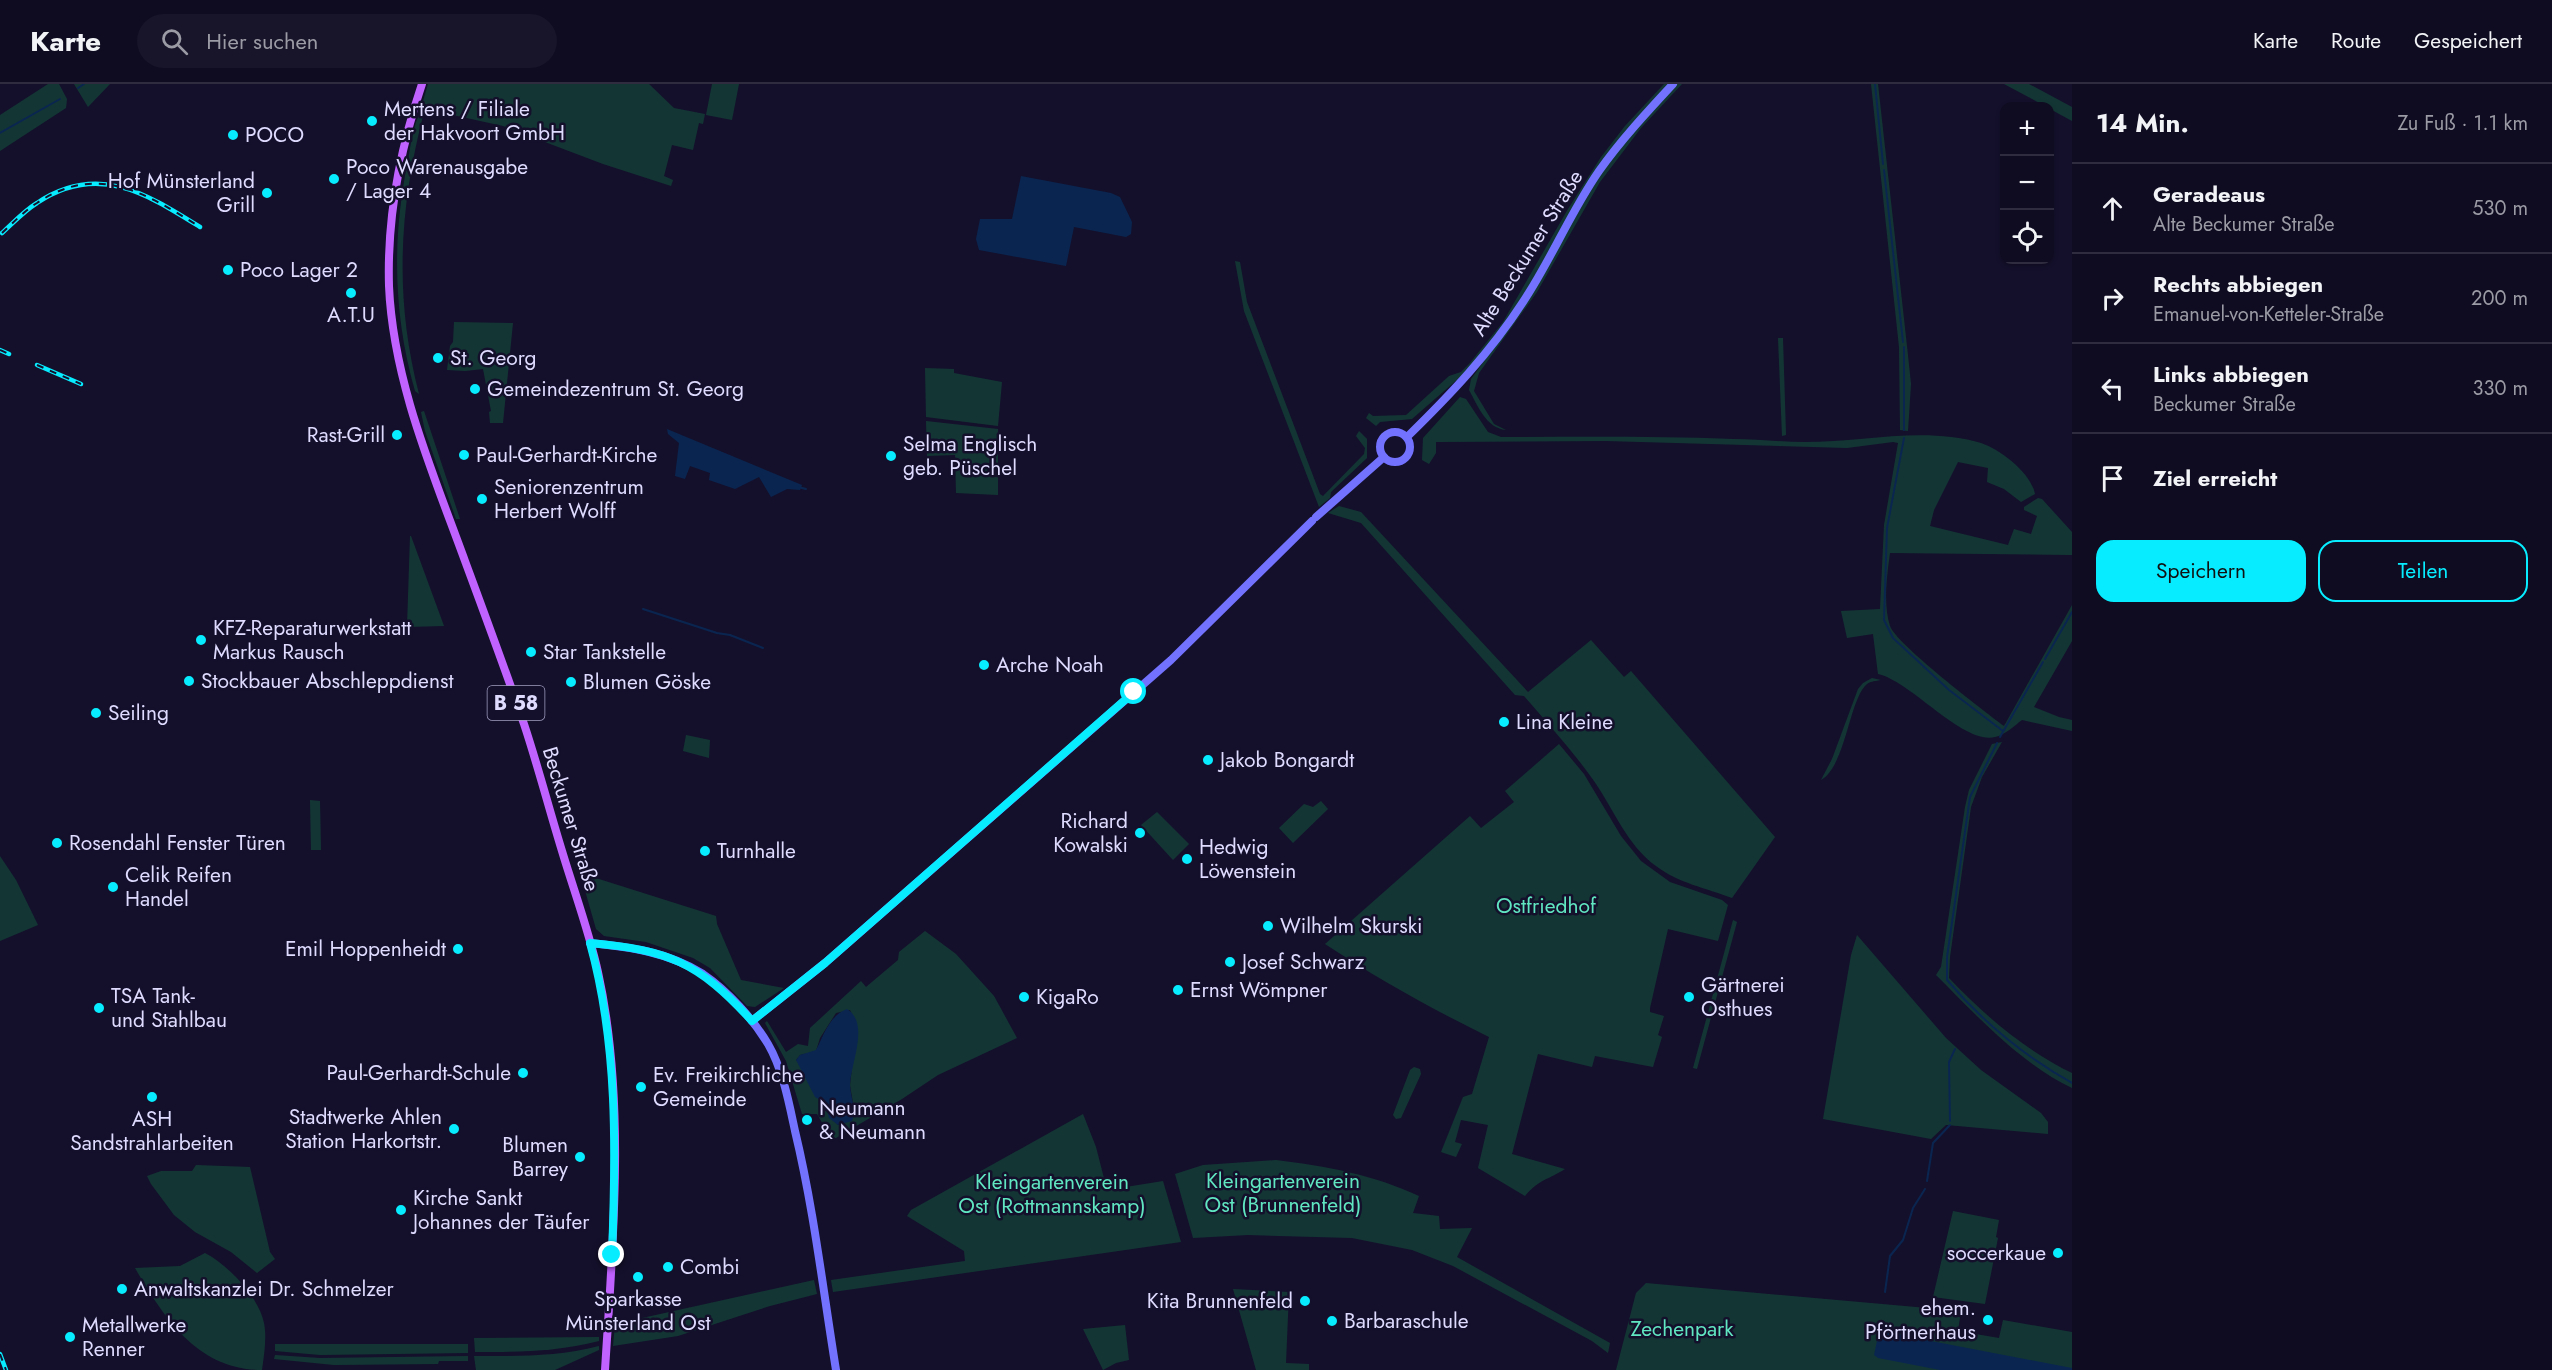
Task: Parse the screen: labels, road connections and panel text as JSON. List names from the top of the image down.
{
  "streets": {
    "main road": ["B 58", "Beckumer Straße"],
    "street": ["Alte Beckumer Straße"]
  },
  "parks": [
    "Ostfriedhof",
    "Kleingartenverein Ost (Brunnenfeld)",
    "Kleingartenverein Ost (Rottmannskamp)",
    "Zechenpark"
  ],
  "places": [
    "Mertens / Filiale der Hakvoort GmbH",
    "POCO",
    "Poco Warenausgabe / Lager 4",
    "Hof Münsterland Grill",
    "Poco Lager 2",
    "A.T.U",
    "St. Georg",
    "Gemeindezentrum St. Georg",
    "Rast-Grill",
    "Paul-Gerhardt-Kirche",
    "Selma Englisch geb. Püschel",
    "Seniorenzentrum Herbert Wolff",
    "KFZ-Reparaturwerkstatt Markus Rausch",
    "Star Tankstelle",
    "Arche Noah",
    "Stockbauer Abschleppdienst",
    "Blumen Göske",
    "Seiling",
    "Lina Kleine",
    "Jakob Bongardt",
    "Richard Kowalski",
    "Rosendahl Fenster Türen",
    "Turnhalle",
    "Hedwig Löwenstein",
    "Celik Reifen Handel",
    "Wilhelm Skurski",
    "Emil Hoppenheidt",
    "Josef Schwarz",
    "Ernst Wömpner",
    "KigaRo",
    "Gärtnerei Osthues",
    "TSA Tank- und Stahlbau",
    "Paul-Gerhardt-Schule",
    "Ev. Freikirchliche Gemeinde",
    "ASH Sandstrahlarbeiten",
    "Neumann & Neumann",
    "Stadtwerke Ahlen Station Harkortstr.",
    "Blumen Barrey",
    "Kirche Sankt Johannes der Täufer",
    "soccerkaue",
    "Combi",
    "Sparkasse Münsterland Ost",
    "Anwaltskanzlei Dr. Schmelzer",
    "Kita Brunnenfeld",
    "ehem. Pförtnerhaus",
    "Barbaraschule",
    "Metallwerke Renner"
  ],
  "page": {
    "header": "Karte",
    "search": "Hier suchen",
    "nav": ["Karte", "Route", "Gespeichert"],
    "heading": ["14 Min.", "Zu Fuß · 1.1 km"],
    "map_buttons": ["+", "−"],
    "list": [
      ["Geradeaus", "Alte Beckumer Straße", "530 m"],
      ["Rechts abbiegen", "Emanuel-von-Ketteler-Straße", "200 m"],
      ["Links abbiegen", "Beckumer Straße", "330 m"],
      "Ziel erreicht"
    ],
    "buttons": ["Speichern", "Teilen"]
  }
}
